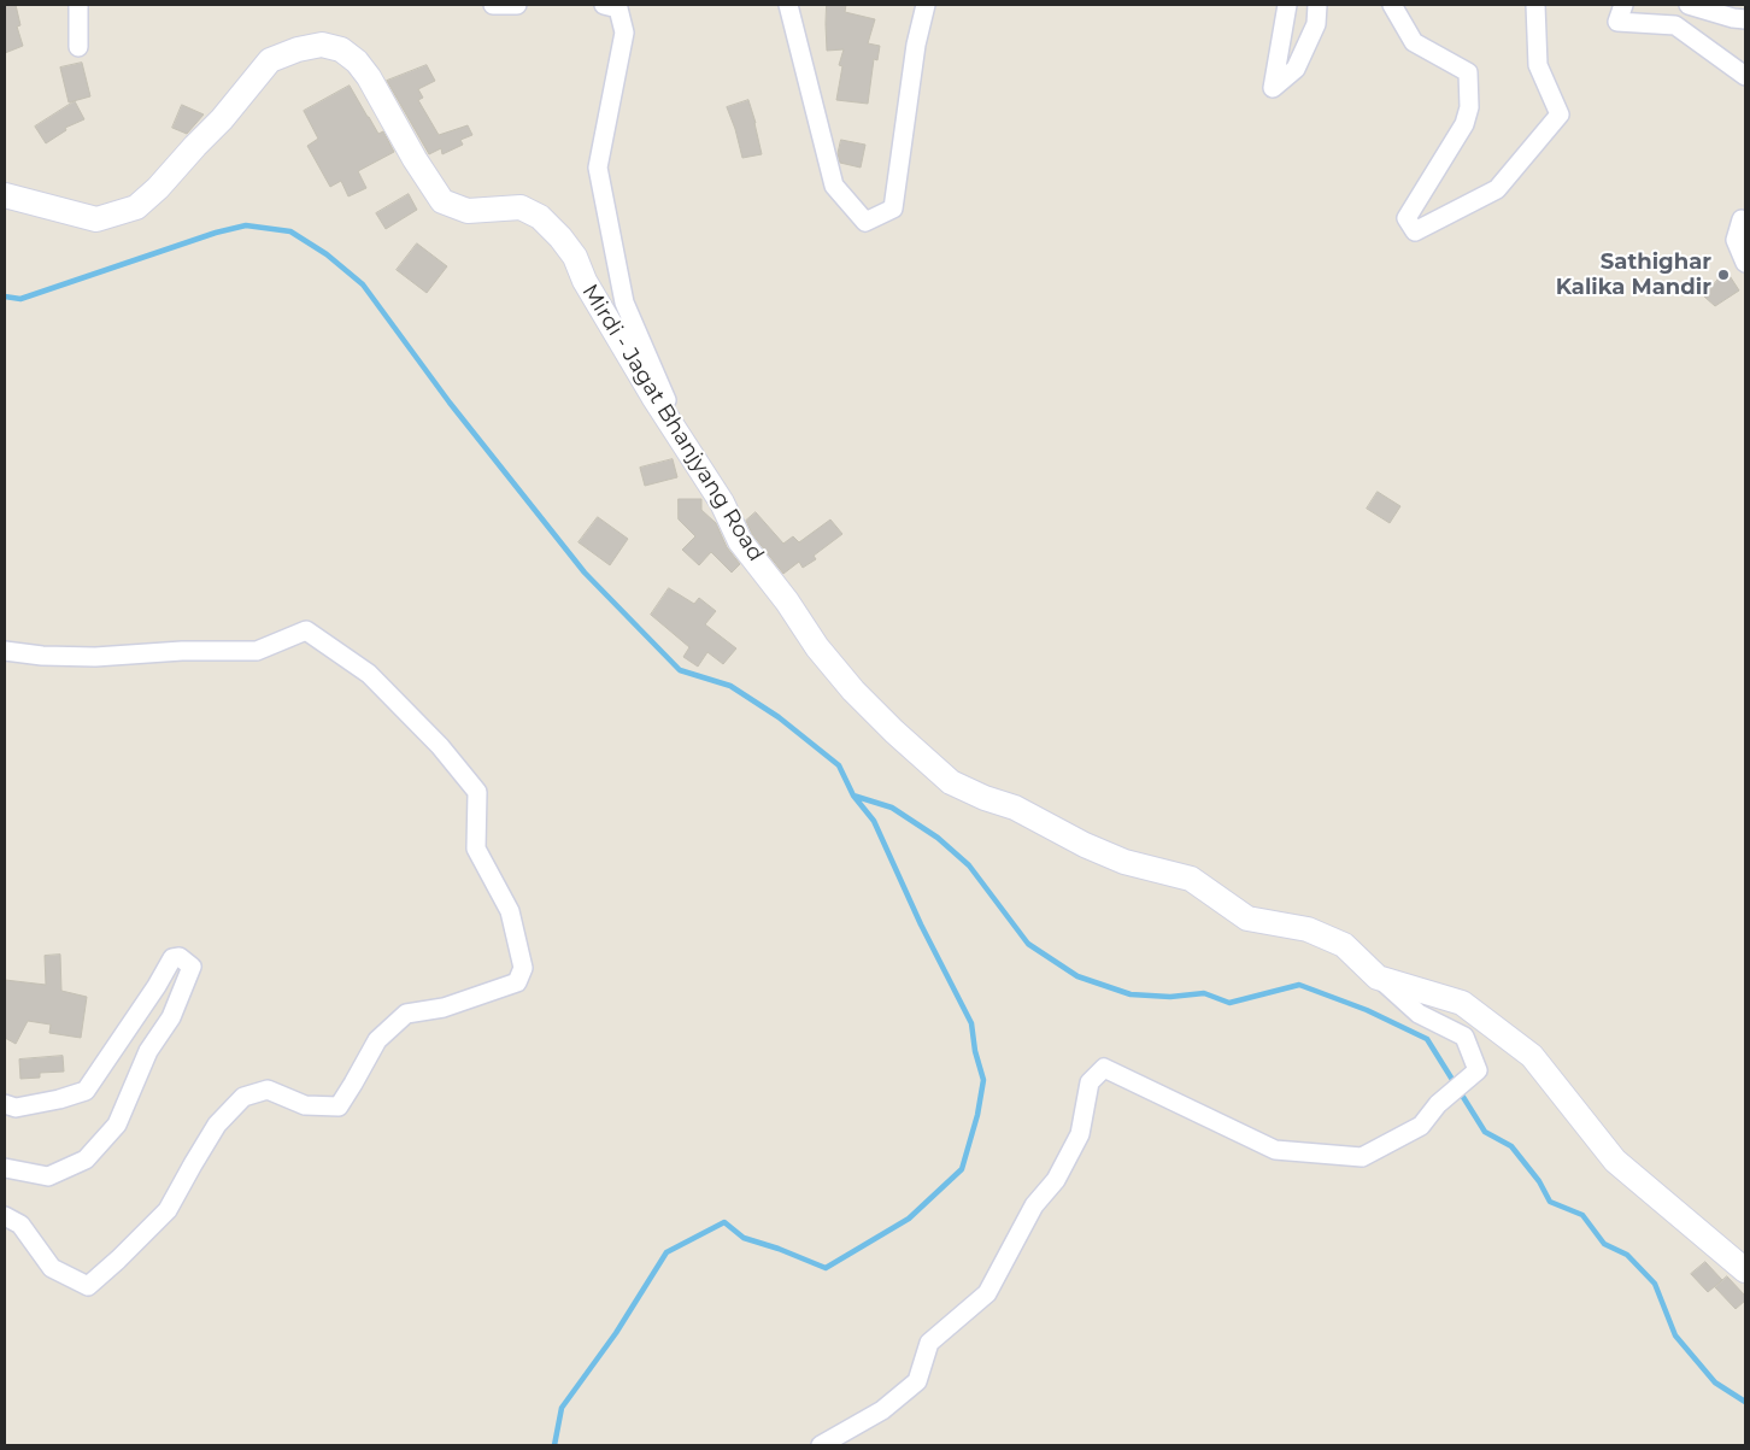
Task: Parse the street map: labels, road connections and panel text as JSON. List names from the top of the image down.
{
  "streets": {
    "street": ["Mirdi - Jagat Bhanjyang Road"]
  },
  "places": ["Sathighar Kalika Mandir"]
}
